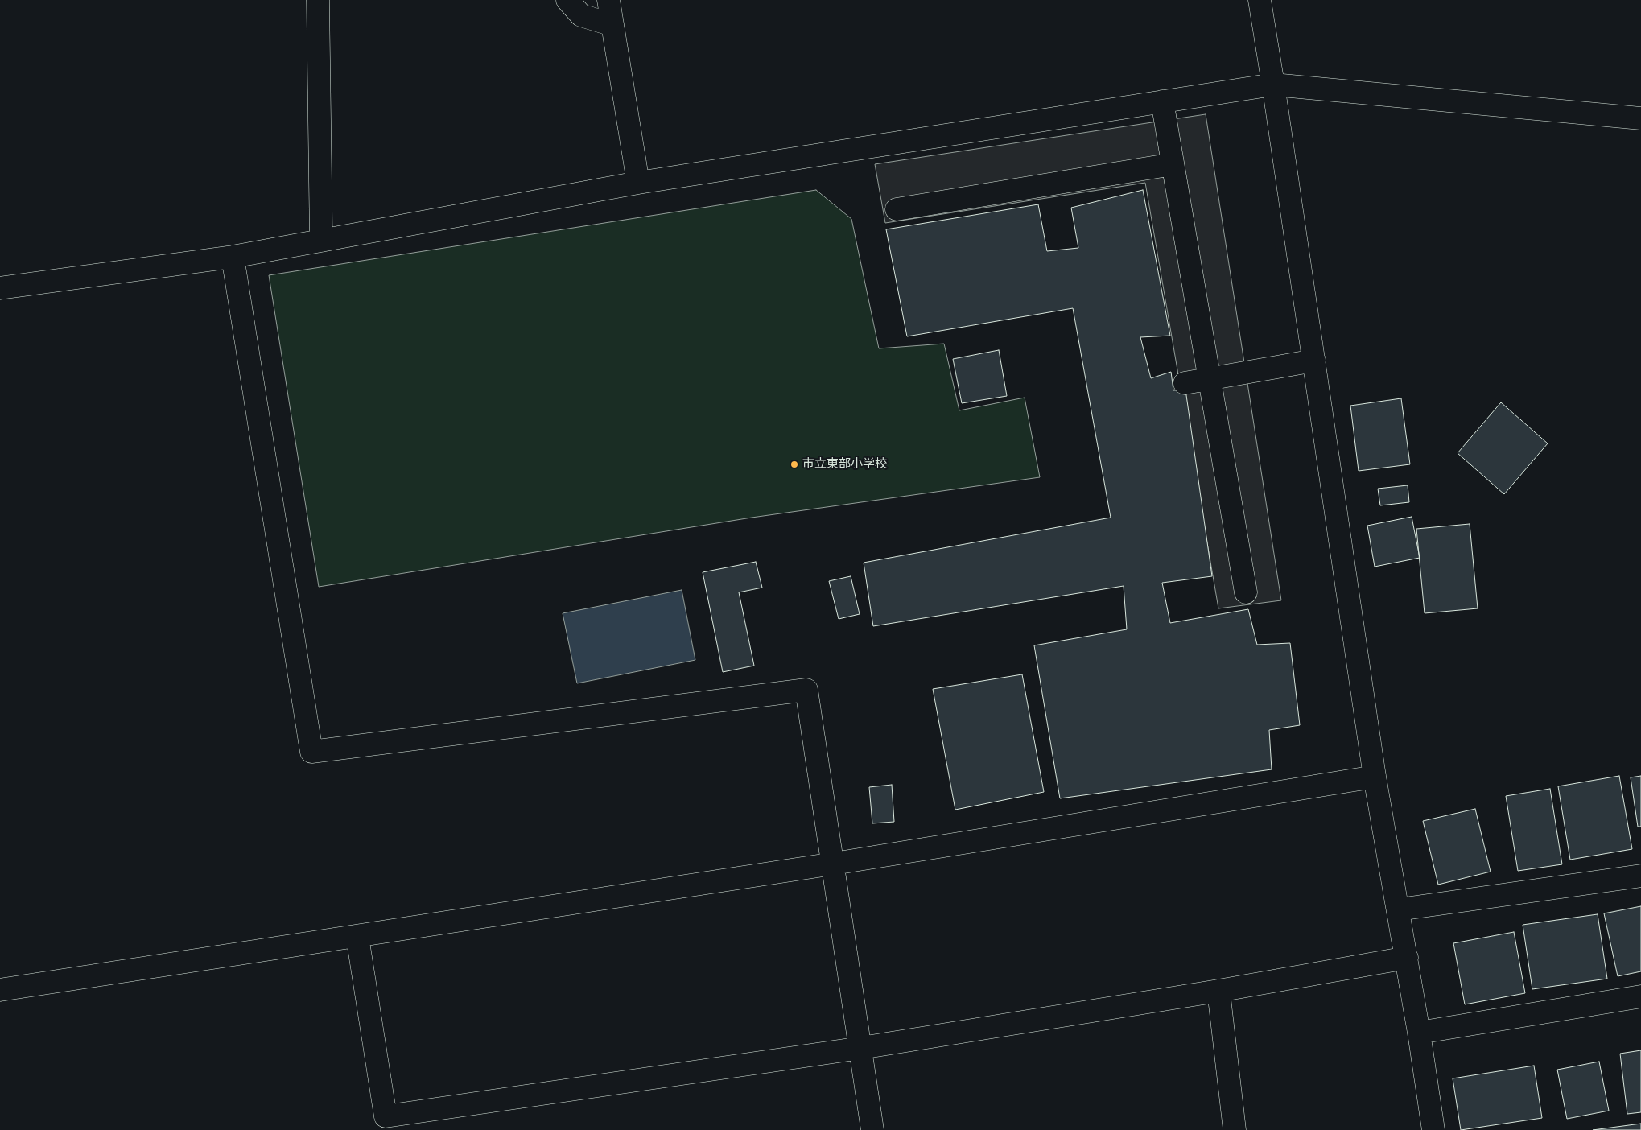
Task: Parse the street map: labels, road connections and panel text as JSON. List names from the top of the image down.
{
  "places": ["市立東部小学校"]
}
